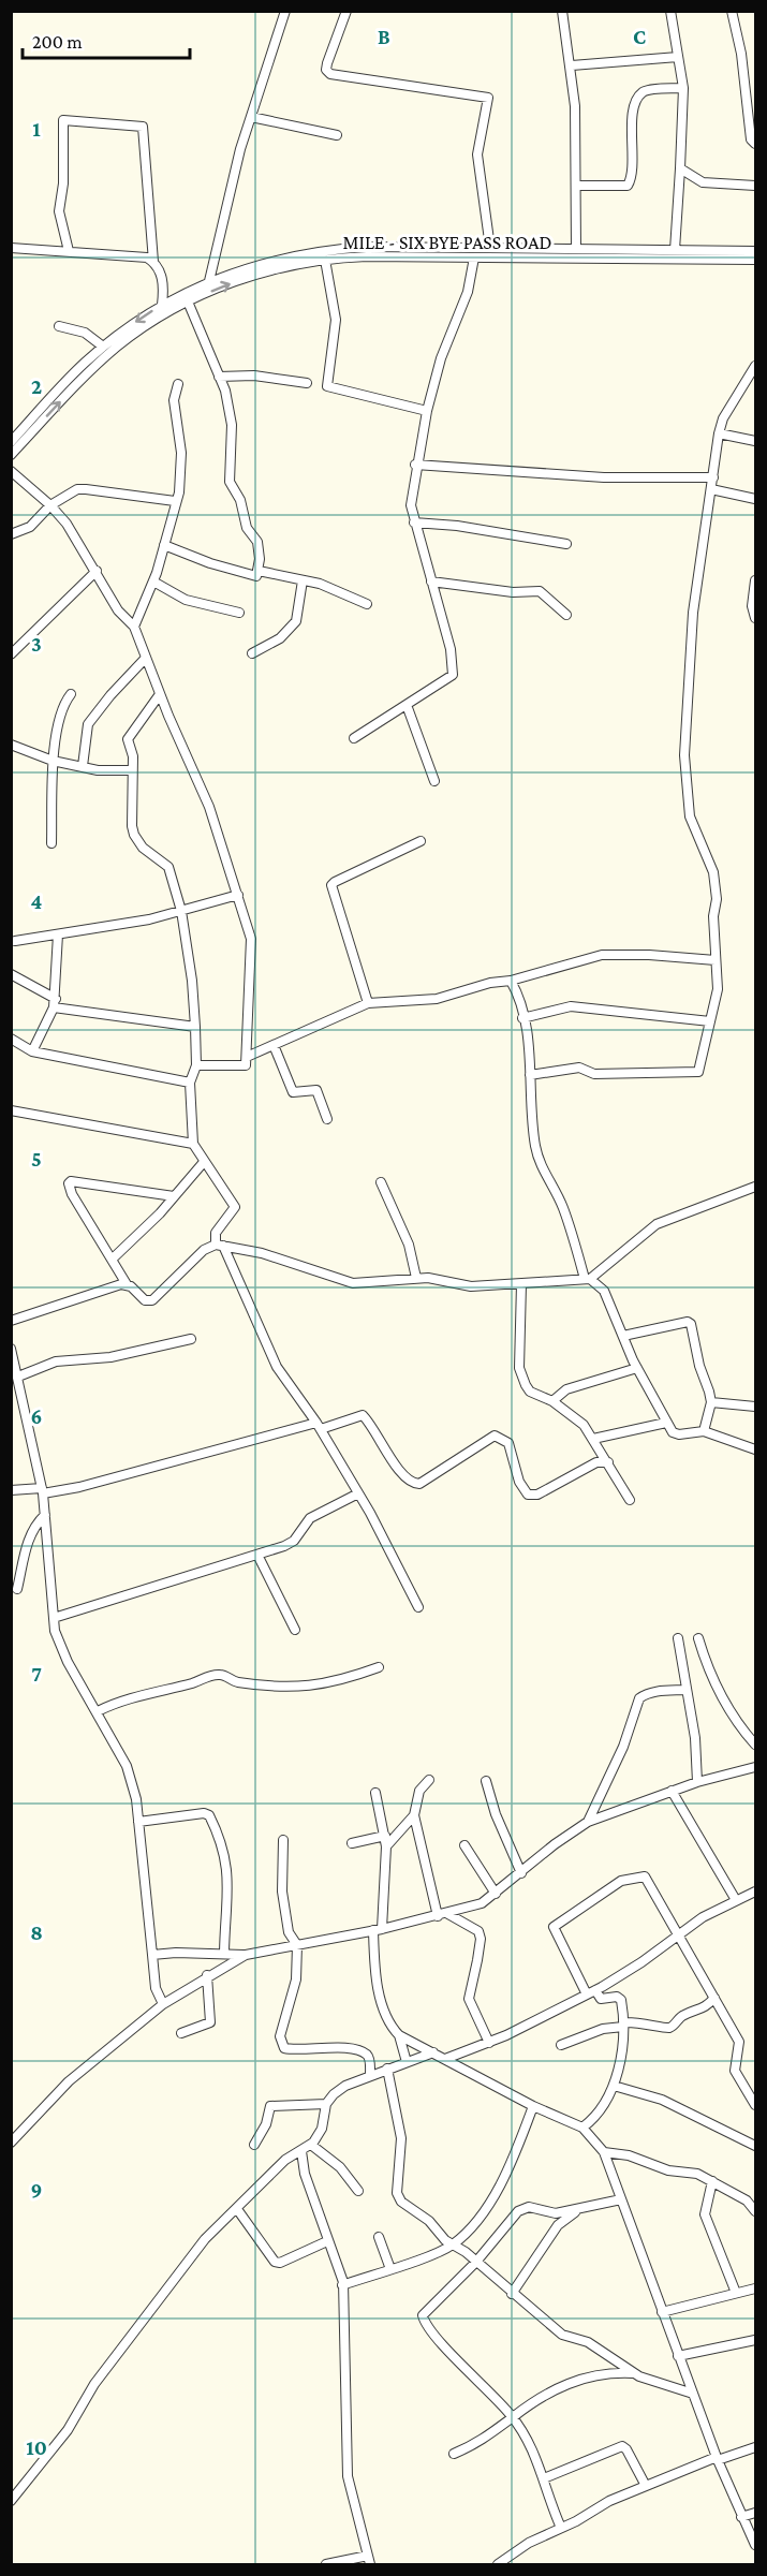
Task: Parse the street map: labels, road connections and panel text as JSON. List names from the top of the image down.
{
  "streets": {
    "street": ["MILE - SIX BYE PASS ROAD"]
  },
  "scale_bar": "200 m",
  "grid": {
    "columns": ["B", "C"],
    "rows": [
      "1",
      "2",
      "3",
      "4",
      "5",
      "6",
      "7",
      "8",
      "9",
      "10"
    ]
  }
}
